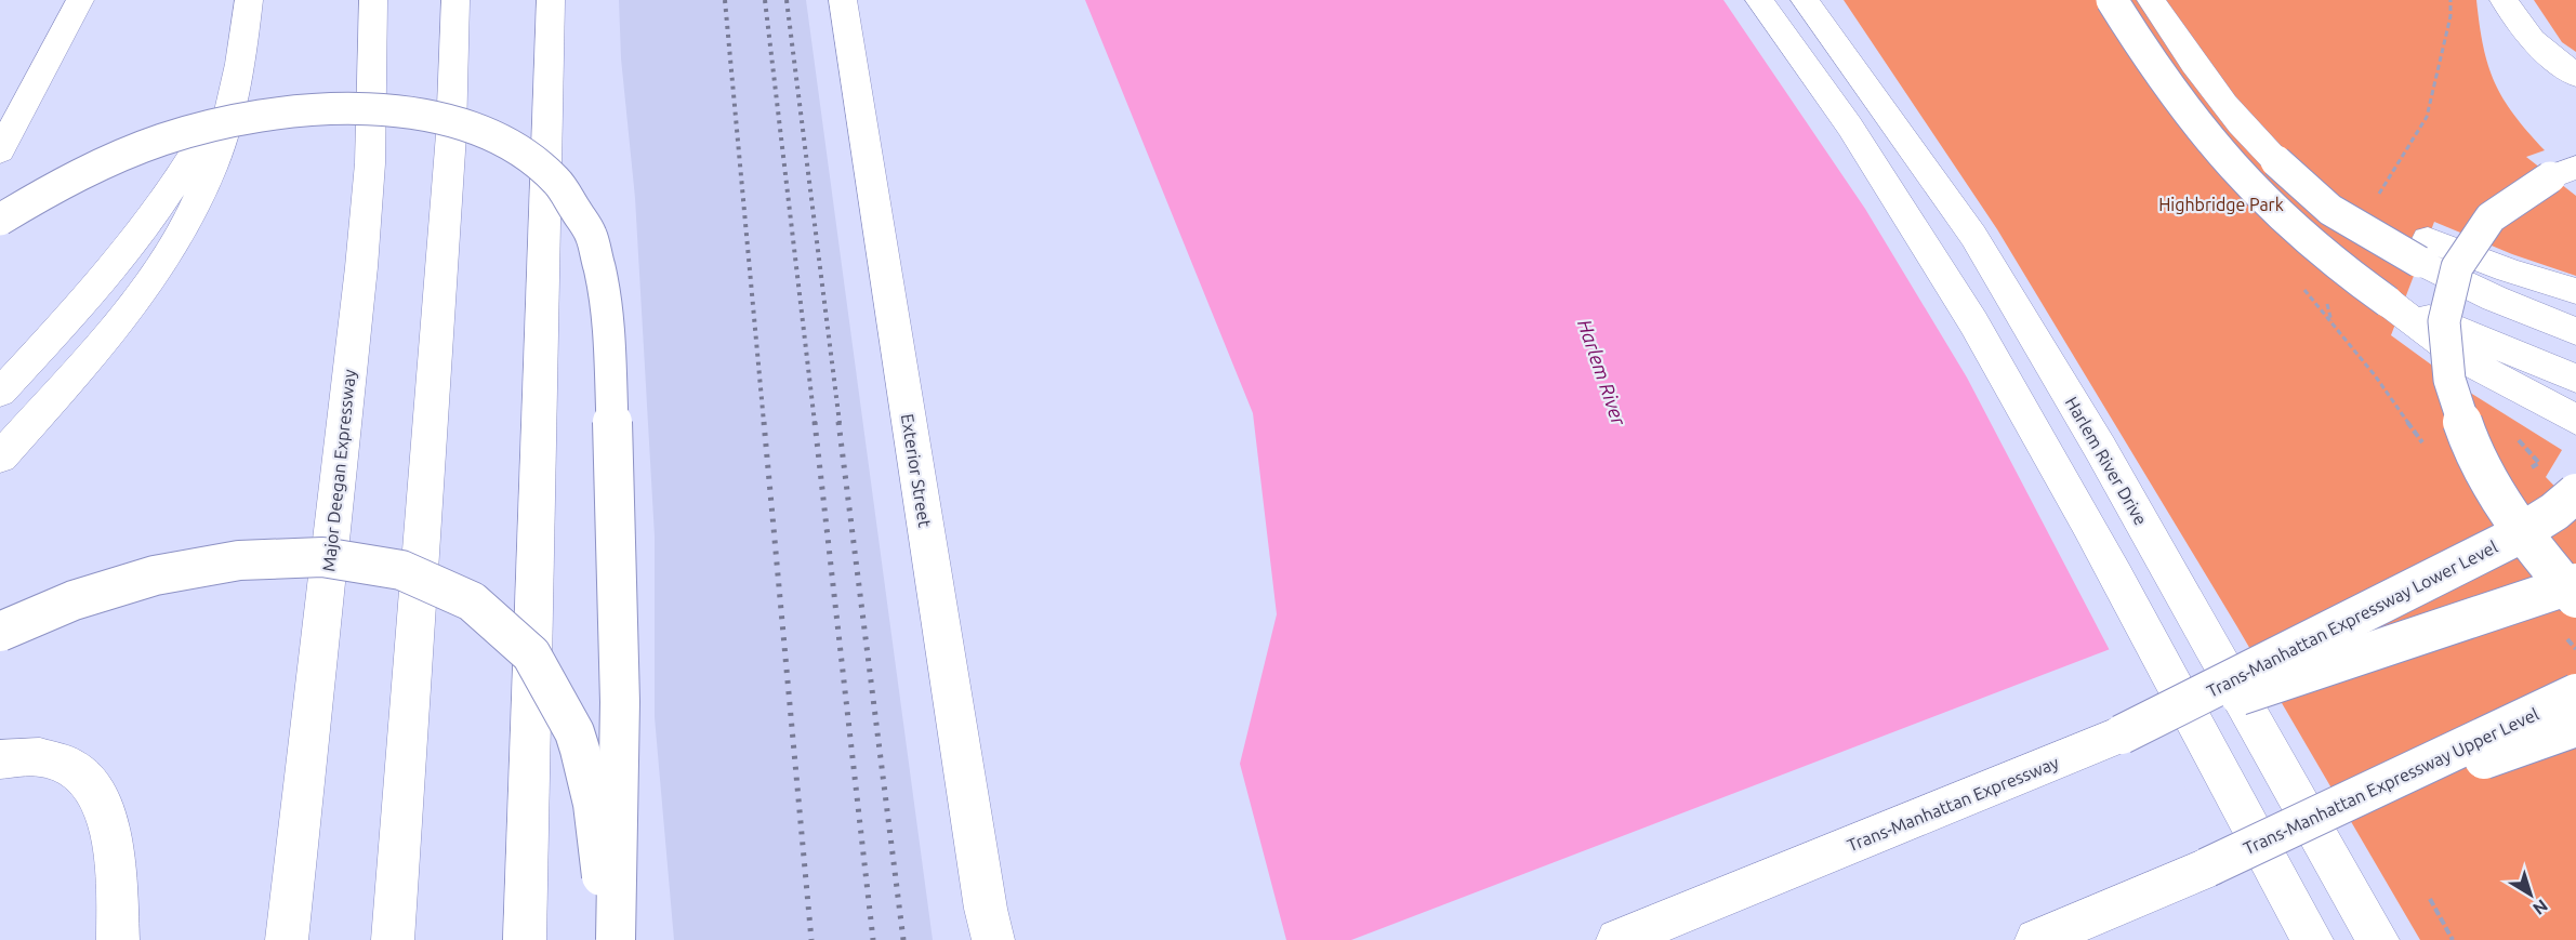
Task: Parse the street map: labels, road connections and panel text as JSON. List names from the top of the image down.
{
  "streets": {
    "main road": [
      "Harlem River Drive",
      "Major Deegan Expressway",
      "Exterior Street",
      "Trans-Manhattan Expressway Lower Level",
      "Trans-Manhattan Expressway Upper Level",
      "Trans-Manhattan Expressway"
    ]
  },
  "crossings": [
    ["Trans-Manhattan Expressway Lower Level", "Trans-Manhattan Expressway"]
  ],
  "water": ["Harlem River"],
  "parks": ["Highbridge Park"],
  "north": "bottom right"
}
